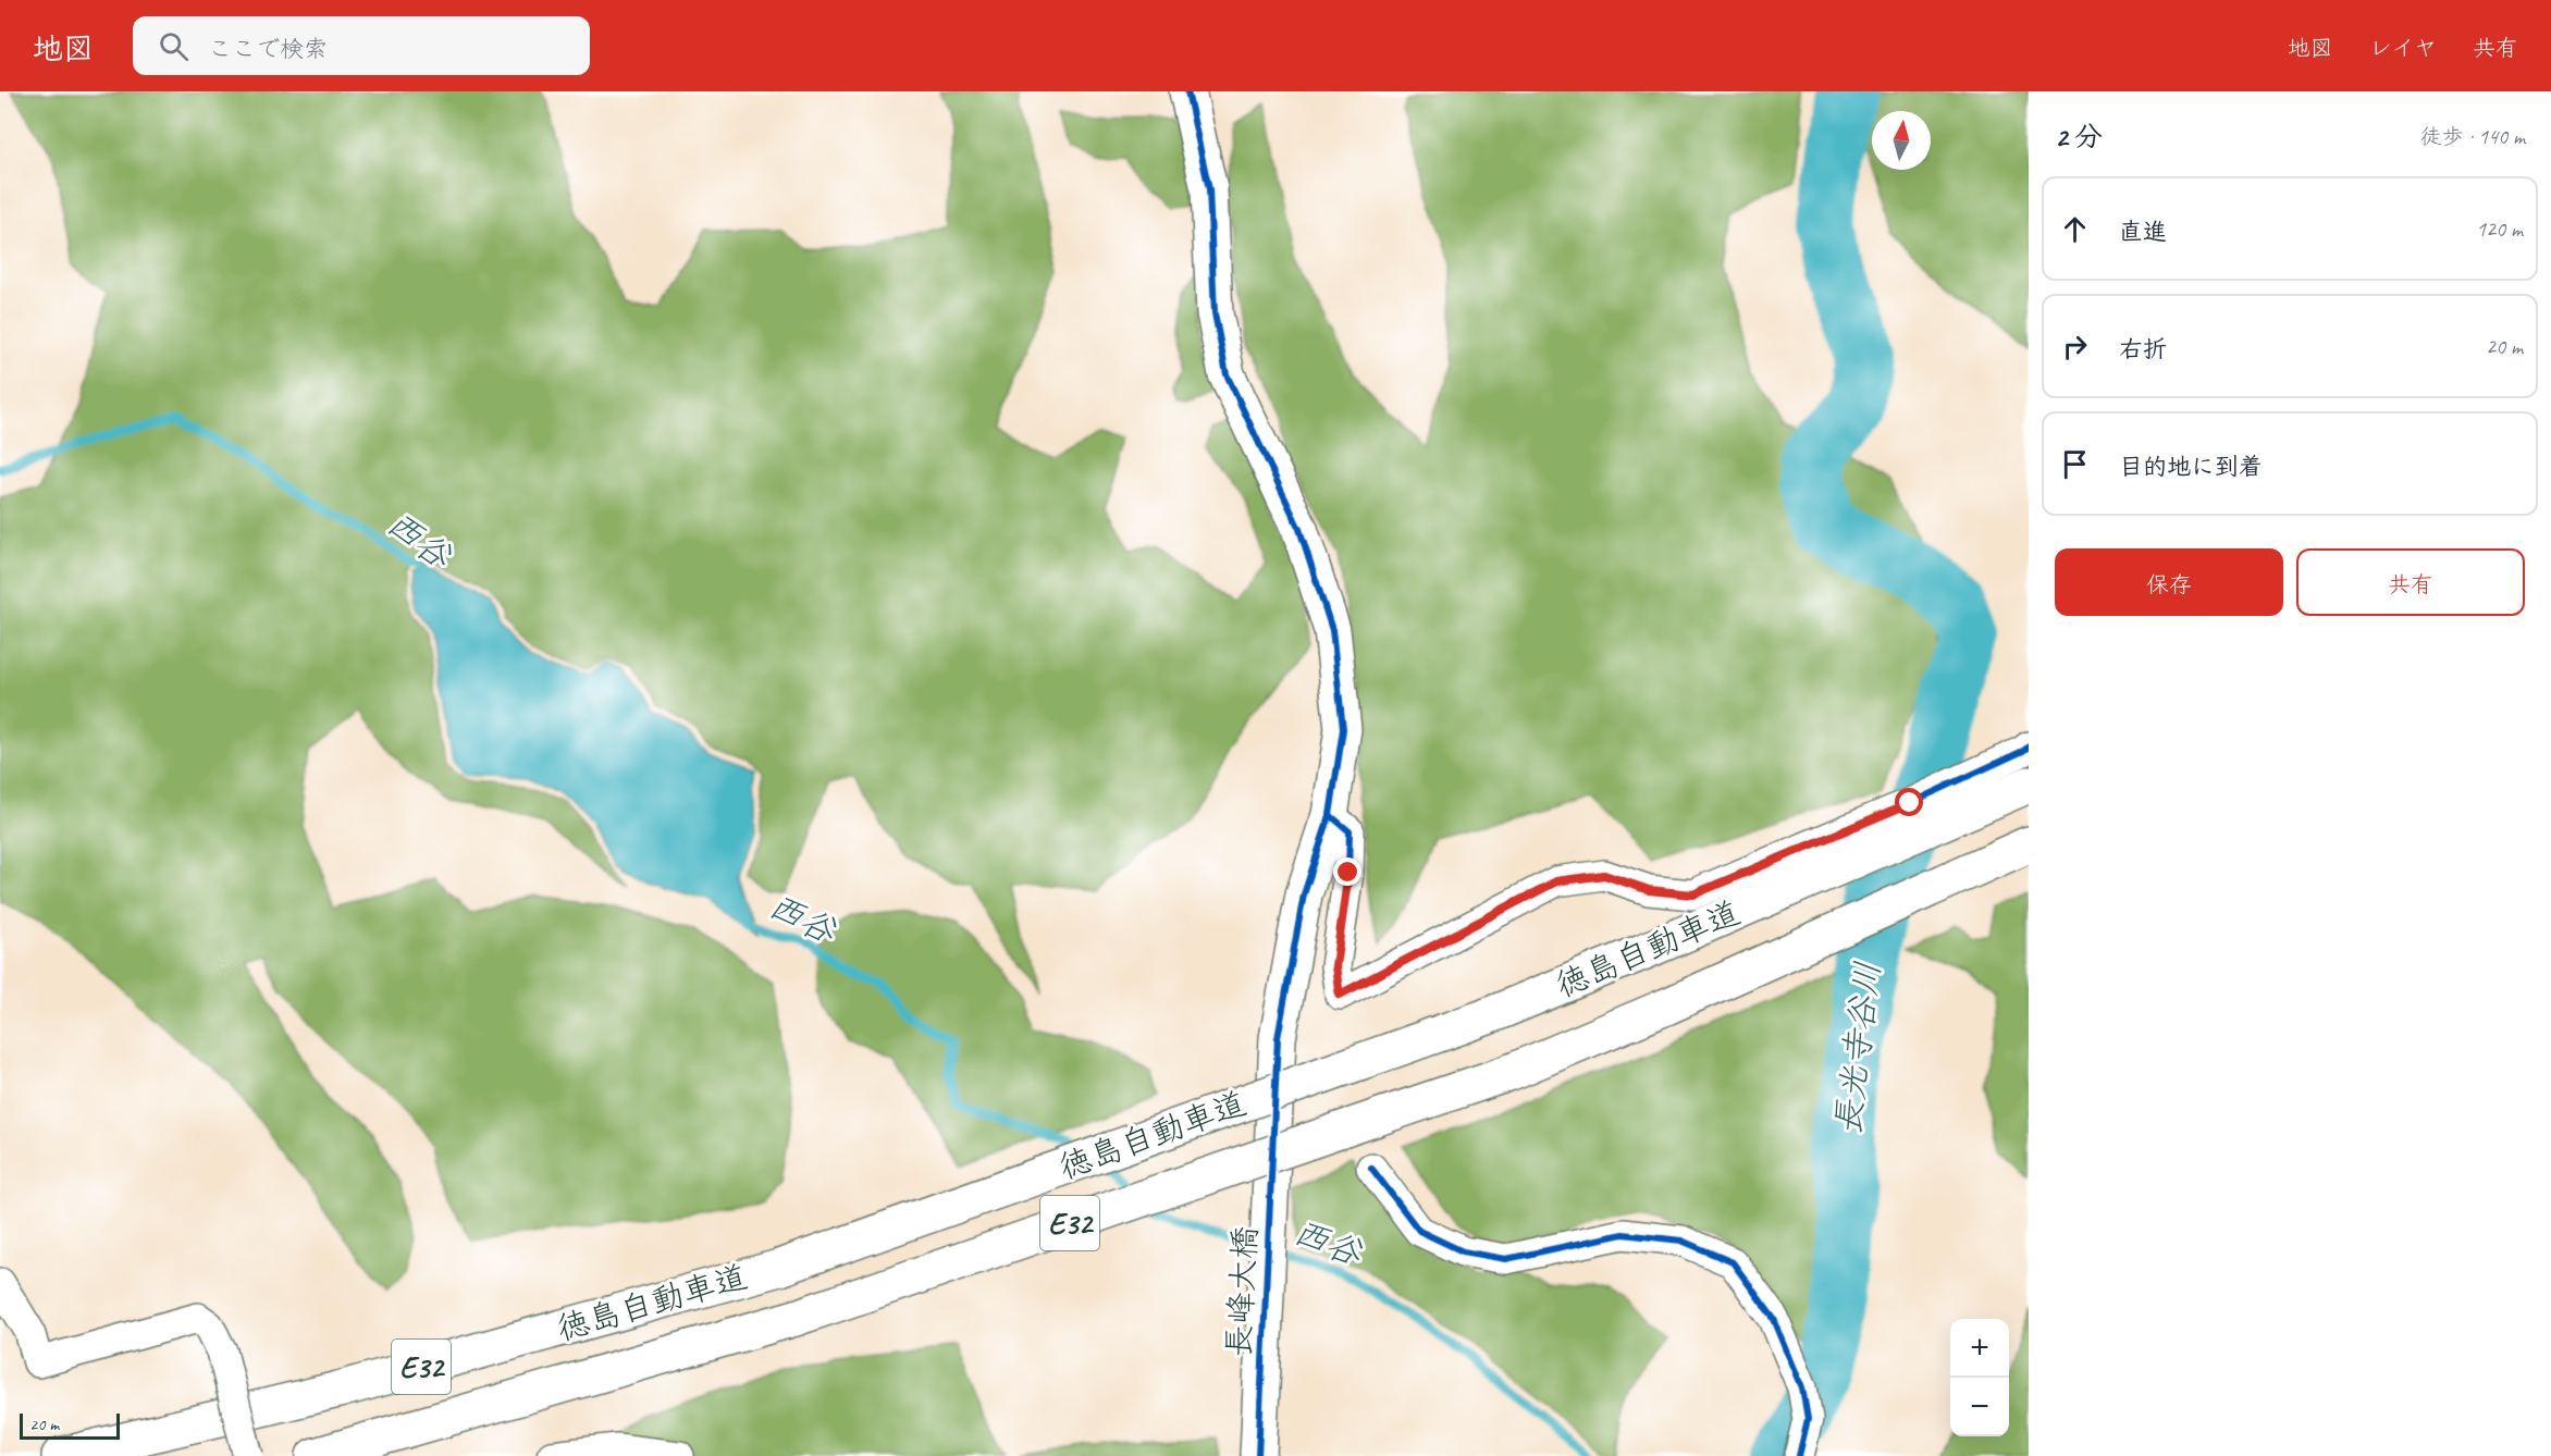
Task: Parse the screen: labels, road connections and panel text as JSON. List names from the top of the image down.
{
  "streets": {
    "main road": ["徳島自動車道", "E32", "長峰大橋"]
  },
  "water": ["西谷", "長光寺谷川"],
  "scale_bar": "20 m",
  "north": "top",
  "page": {
    "header": "地図",
    "search": "ここで検索",
    "nav": ["地図", "レイヤ", "共有"],
    "heading": ["2 分", "徒歩 · 140 m"],
    "list": [
      ["直進", "120 m"],
      ["右折", "20 m"],
      "目的地に到着"
    ],
    "buttons": ["保存", "共有"],
    "map_buttons": ["+", "−"],
    "scale": "20 m"
  }
}
